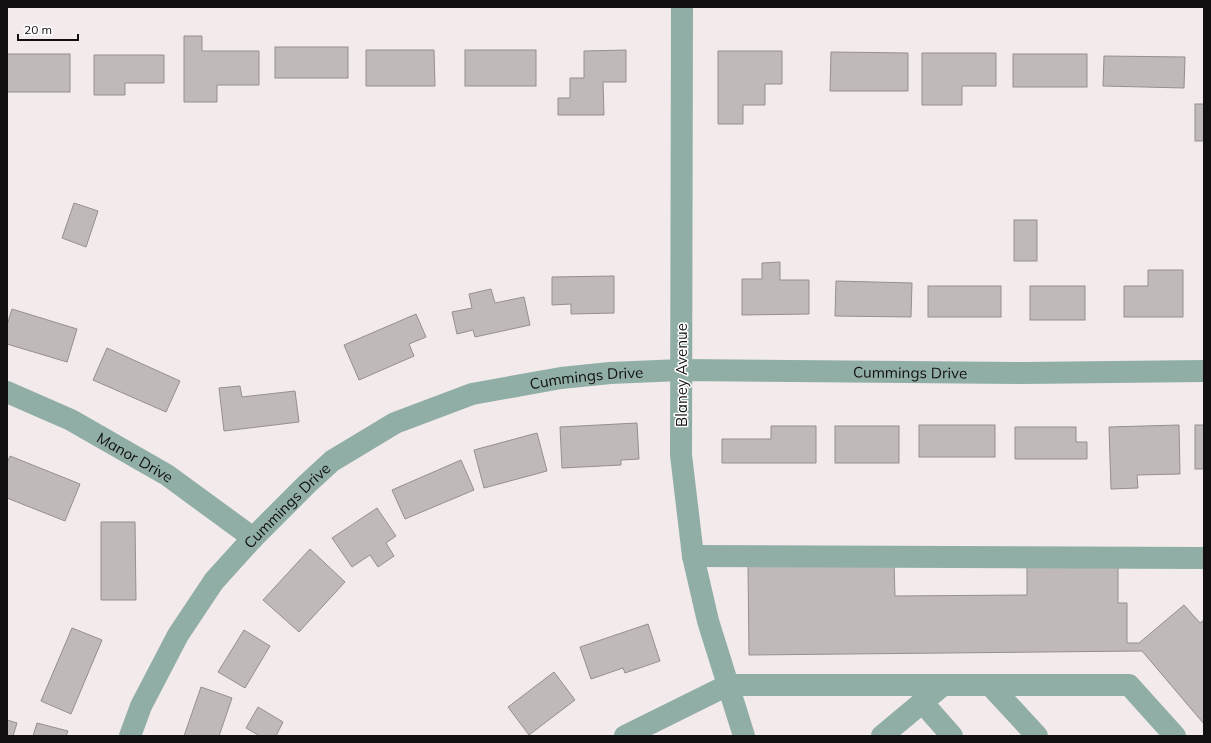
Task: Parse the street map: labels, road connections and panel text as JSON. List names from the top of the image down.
{
  "streets": {
    "street": ["Cummings Drive", "Blaney Avenue", "Manor Drive"]
  },
  "crossings": [
    ["Cummings Drive", "Blaney Avenue"],
    ["Cummings Drive", "Manor Drive"]
  ],
  "scale_bar": "20 m"
}
